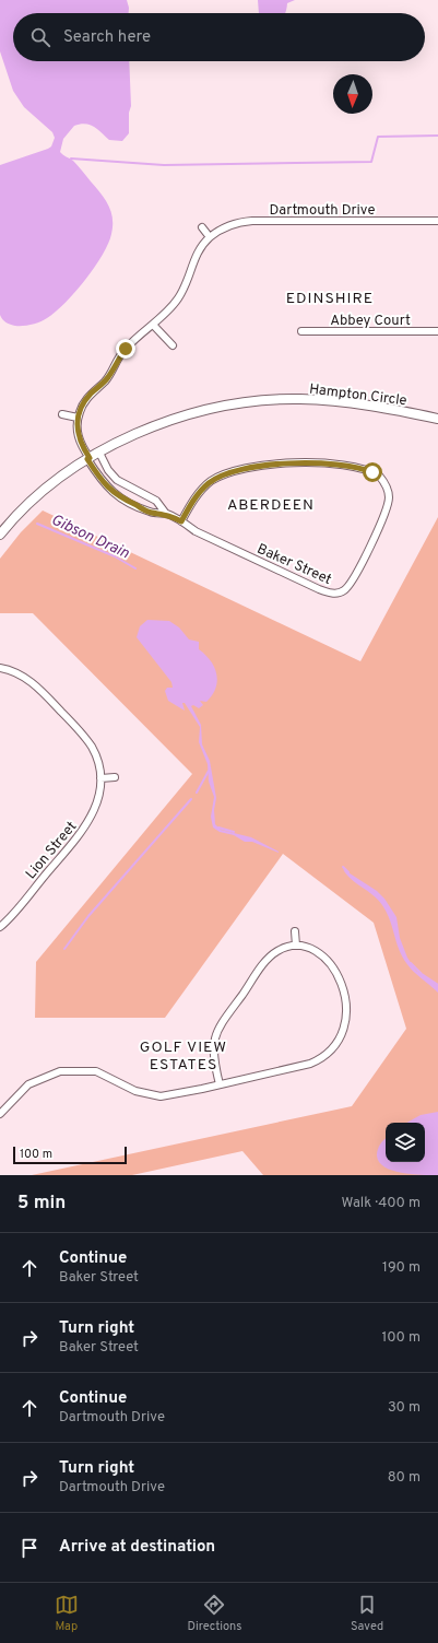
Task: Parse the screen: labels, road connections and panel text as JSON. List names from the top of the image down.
{
  "streets": {
    "street": [
      "Dartmouth Drive",
      "Abbey Court",
      "Hampton Circle",
      "Baker Street",
      "Lion Street"
    ]
  },
  "crossings": [
    ["Hampton Circle", "Baker Street"]
  ],
  "districts": ["EDINSHIRE", "ABERDEEN", "GOLF VIEW ESTATES"],
  "water": ["Gibson Drain"],
  "scale_bar": "100 m",
  "north": "bottom",
  "page": {
    "search": "Search here",
    "scale": "100 m",
    "heading": ["5 min", "Walk · 400 m"],
    "list": [
      ["Continue", "Baker Street", "190 m"],
      ["Turn right", "Baker Street", "100 m"],
      ["Continue", "Dartmouth Drive", "30 m"],
      ["Turn right", "Dartmouth Drive", "80 m"],
      "Arrive at destination"
    ],
    "nav": ["Map", "Directions", "Saved"]
  }
}
